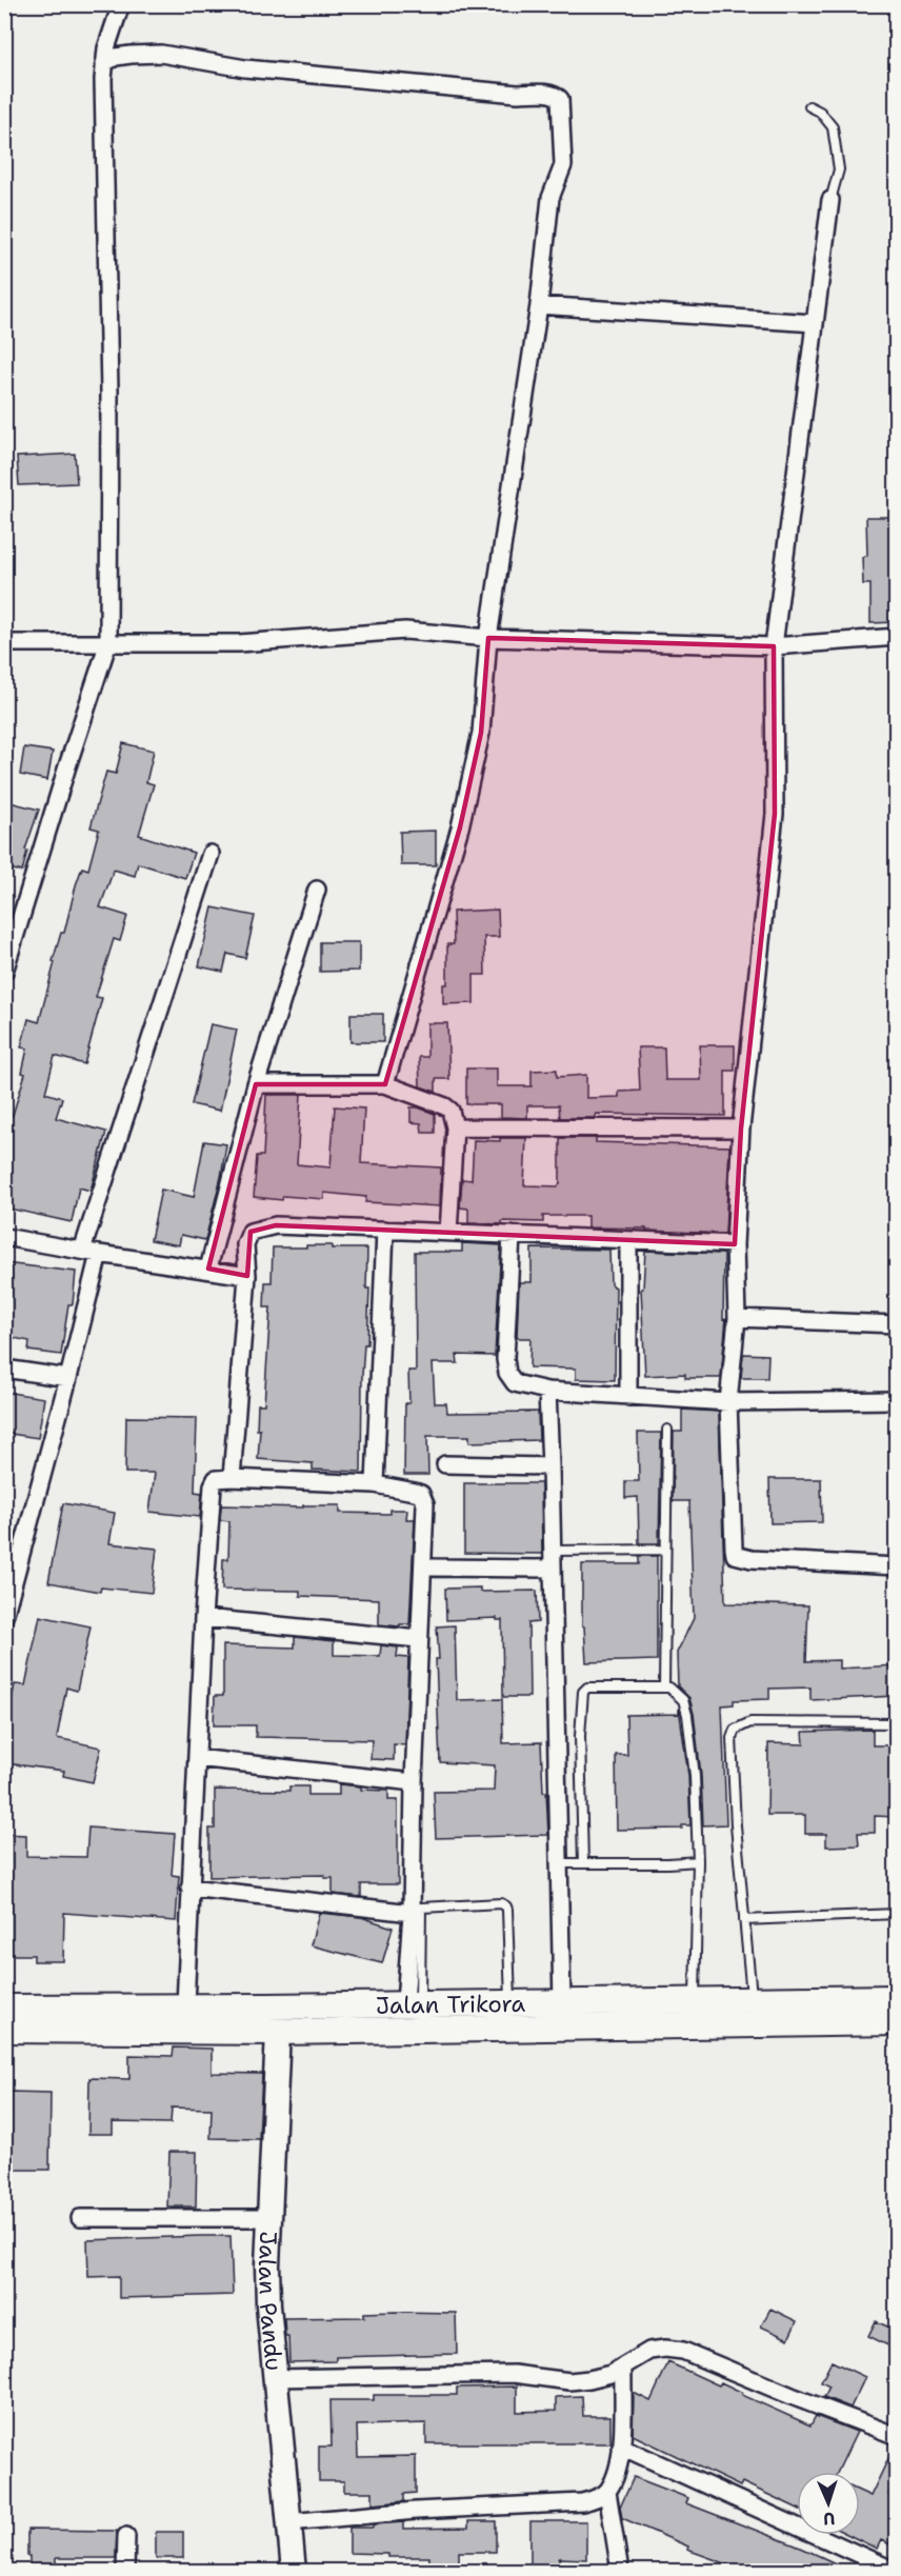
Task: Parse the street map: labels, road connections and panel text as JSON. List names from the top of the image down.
{
  "streets": {
    "main road": ["Jalan Trikora"],
    "street": ["Jalan Pandu"]
  },
  "crossings": [
    ["Jalan Trikora", "Jalan Pandu"]
  ],
  "north": "bottom"
}
